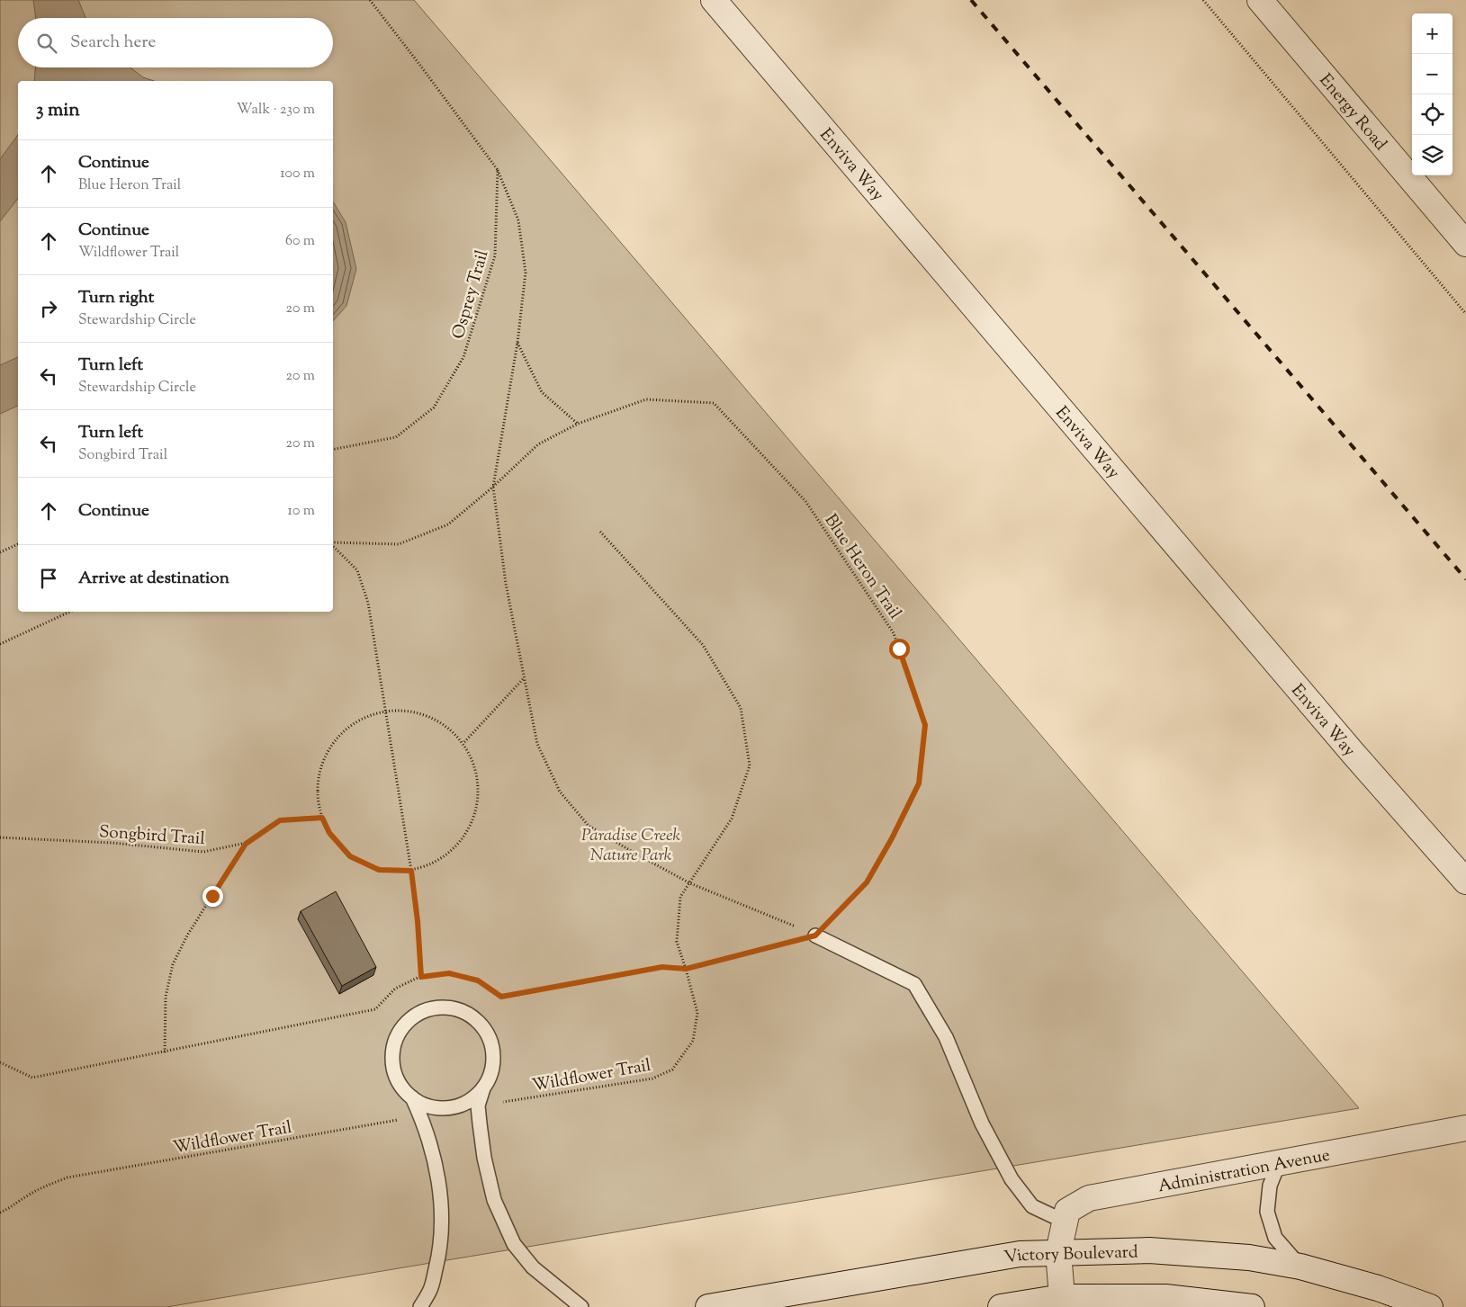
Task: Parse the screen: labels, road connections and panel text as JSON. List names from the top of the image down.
{
  "streets": {
    "street": [
      "Energy Road",
      "Enviva Way",
      "Administration Avenue",
      "Victory Boulevard"
    ],
    "path": [
      "Osprey Trail",
      "Blue Heron Trail",
      "Songbird Trail",
      "Wildflower Trail"
    ]
  },
  "crossings": [
    ["Administration Avenue", "Victory Boulevard"]
  ],
  "parks": ["Paradise Creek Nature Park"],
  "page": {
    "map_buttons": ["+", "−"],
    "search": "Search here",
    "heading": ["3 min", "Walk · 230 m"],
    "list": [
      ["Continue", "Blue Heron Trail", "100 m"],
      ["Continue", "Wildflower Trail", "60 m"],
      ["Turn right", "Stewardship Circle", "20 m"],
      ["Turn left", "Stewardship Circle", "20 m"],
      ["Turn left", "Songbird Trail", "20 m"],
      ["Continue", "10 m"],
      "Arrive at destination"
    ]
  }
}
